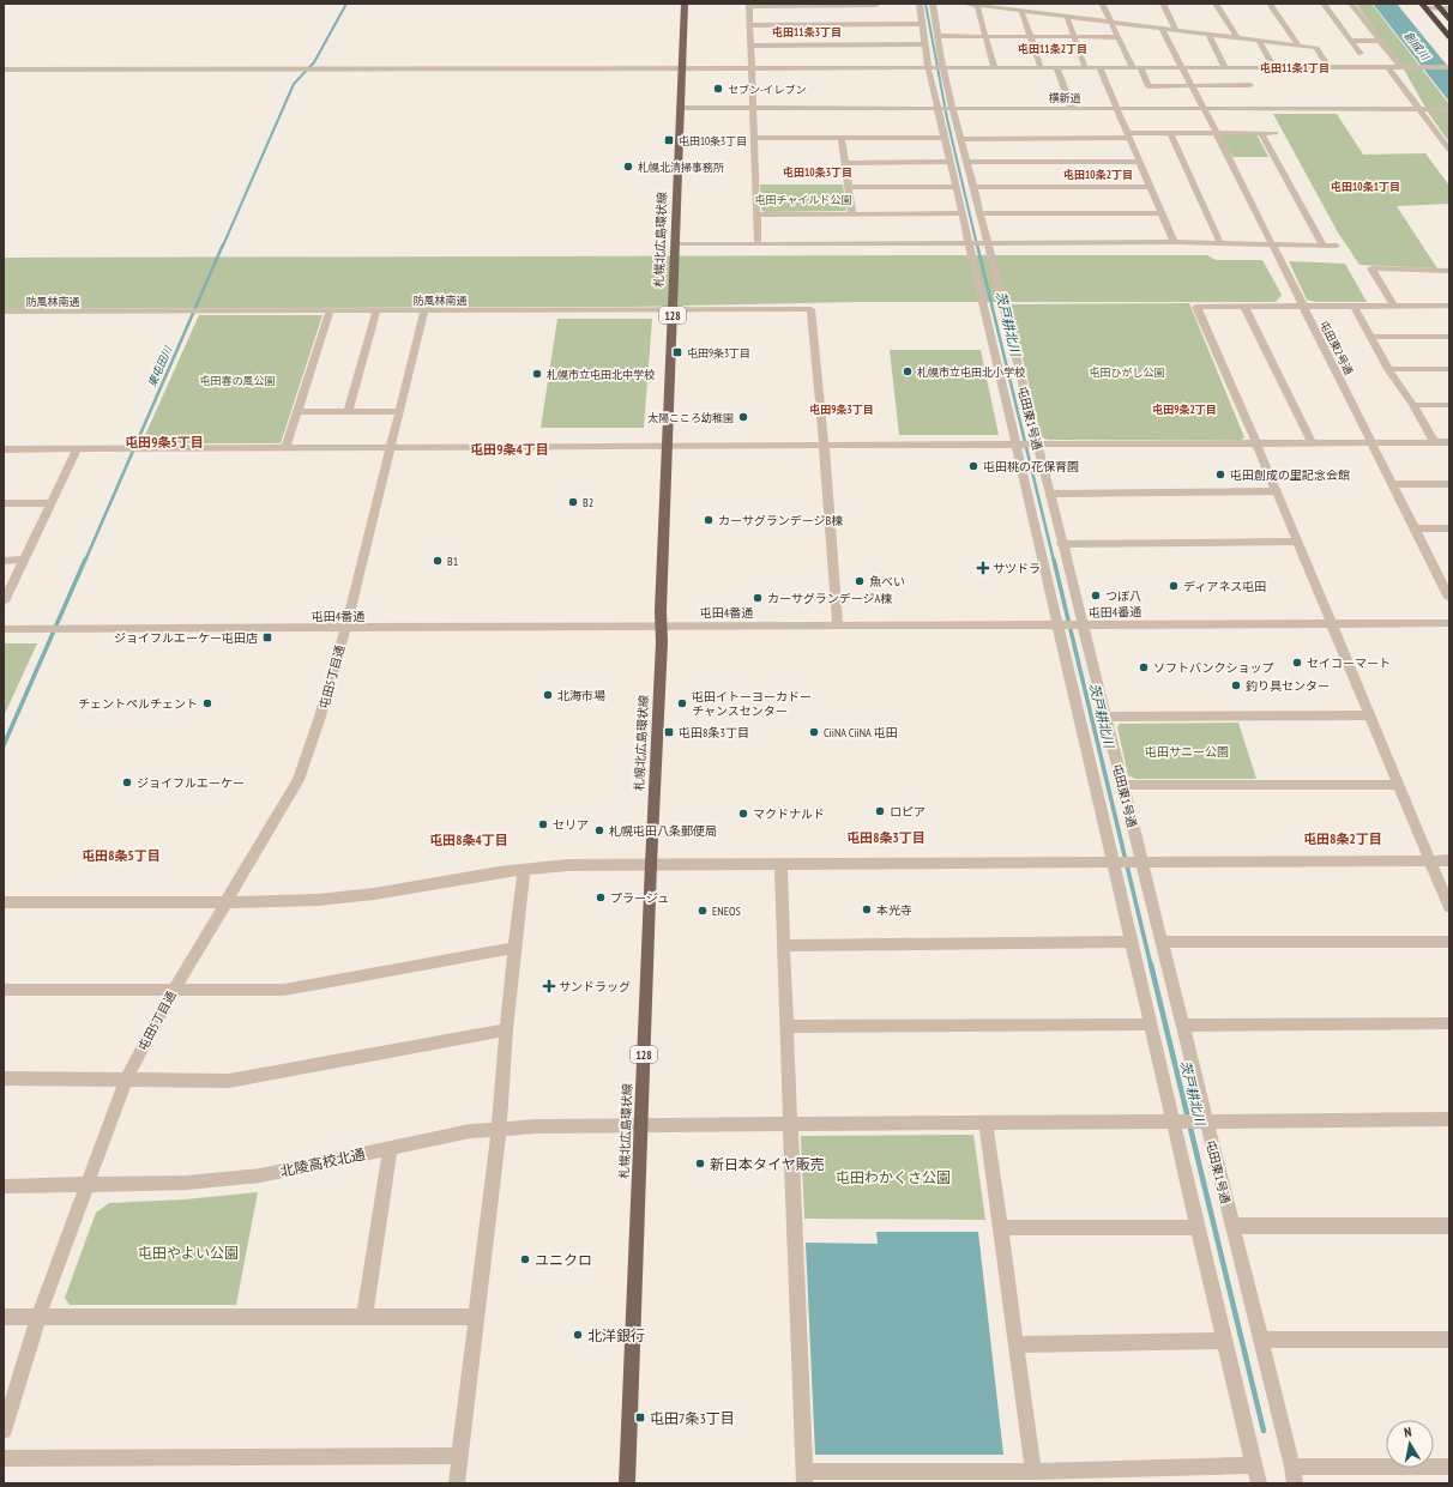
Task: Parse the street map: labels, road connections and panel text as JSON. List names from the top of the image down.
{
  "streets": {
    "main road": ["札幌北広島環状線", "128"],
    "street": [
      "横新道",
      "防風林南通",
      "屯田東2号通",
      "屯田東1号通",
      "屯田4番通",
      "屯田5丁目通",
      "北陵高校北通"
    ]
  },
  "crossings": [
    ["横新道", "札幌北広島環状線"],
    ["横新道", "屯田東2号通"],
    ["横新道", "屯田東1号通"],
    ["札幌北広島環状線", "防風林南通"],
    ["札幌北広島環状線", "屯田4番通"],
    ["札幌北広島環状線", "北陵高校北通"],
    ["防風林南通", "屯田5丁目通"],
    ["屯田東1号通", "屯田4番通"],
    ["屯田東1号通", "北陵高校北通"],
    ["屯田4番通", "屯田5丁目通"],
    ["屯田5丁目通", "北陵高校北通"]
  ],
  "districts": [
    "屯田11条3丁目",
    "屯田11条2丁目",
    "屯田11条1丁目",
    "屯田10条3丁目",
    "屯田10条2丁目",
    "屯田10条1丁目",
    "屯田9条3丁目",
    "屯田9条2丁目",
    "屯田9条5丁目",
    "屯田9条4丁目",
    "屯田8条3丁目",
    "屯田8条2丁目",
    "屯田8条4丁目",
    "屯田8条5丁目"
  ],
  "water": ["創成川", "茨戸耕北川", "東屯田川"],
  "parks": [
    "屯田チャイルド公園",
    "屯田ひがし公園",
    "屯田春の風公園",
    "屯田サニー公園",
    "屯田わかくさ公園",
    "屯田やよい公園"
  ],
  "places": {
    "other": [
      "セブン-イレブン",
      "札幌北清掃事務所",
      "札幌市立屯田北小学校",
      "札幌市立屯田北中学校",
      "太陽こころ幼稚園",
      "屯田桃の花保育園",
      "屯田創成の里記念会館",
      "B2",
      "カーサグランデージB棟",
      "B1",
      "魚べい",
      "ディアネス屯田",
      "つぼ八",
      "カーサグランデージA棟",
      "セイコーマート",
      "ソフトバンクショップ",
      "釣り具センター",
      "北海市場",
      "チェントペルチェント",
      "屯田イトーヨーカドー チャンスセンター",
      "CiiNA CiiNA 屯田",
      "ジョイフルエーケー",
      "ロピア",
      "マクドナルド",
      "セリア",
      "札幌屯田八条郵便局",
      "プラージュ",
      "本光寺",
      "ENEOS",
      "新日本タイヤ販売",
      "ユニクロ",
      "北洋銀行"
    ],
    "transit": [
      "屯田10条3丁目",
      "屯田9条3丁目",
      "ジョイフルエーケー屯田店",
      "屯田8条3丁目",
      "屯田7条3丁目"
    ],
    "health": ["サツドラ", "サンドラッグ"]
  },
  "north": "top"
}
